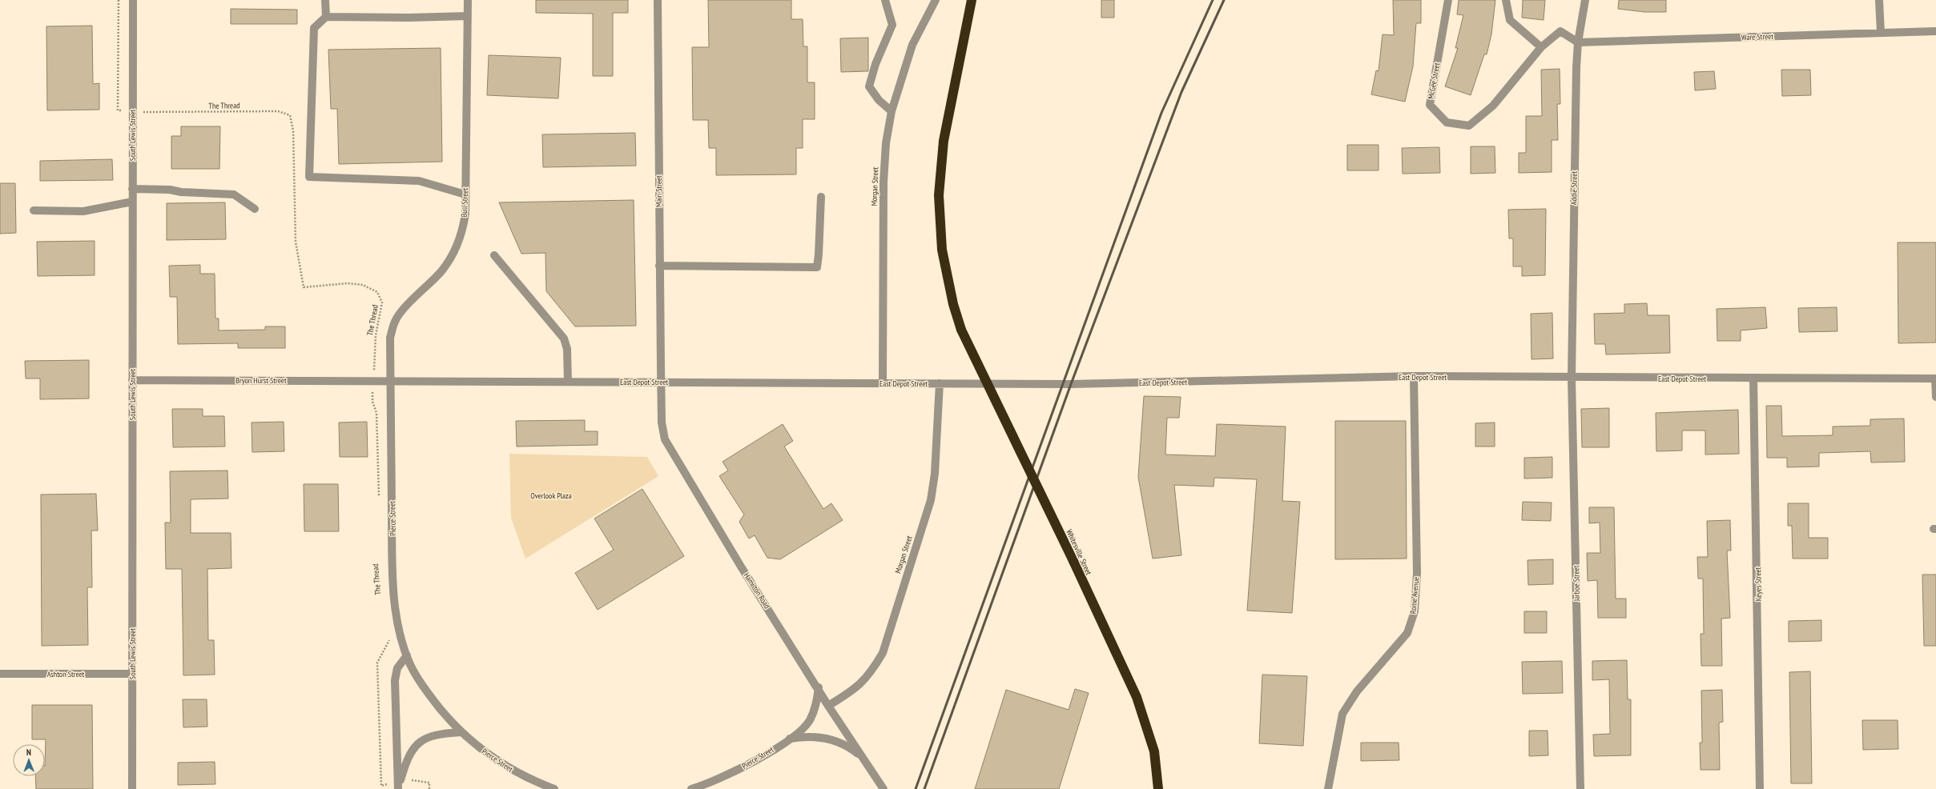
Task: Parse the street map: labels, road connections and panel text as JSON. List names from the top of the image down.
{
  "streets": {
    "highway": ["Whitesville Street"],
    "street": [
      "Ware Street",
      "McGee Street",
      "South Lewis Street",
      "Morgan Street",
      "Addie Street",
      "Main Street",
      "Bull Street",
      "East Depot Street",
      "Bryon Hurst Street",
      "Pierce Street",
      "Jarboe Street",
      "Keyes Street",
      "Hamilton Road",
      "Rome Avenue",
      "Ashton Street"
    ],
    "path": ["The Thread"]
  },
  "crossings": [
    ["Ware Street", "McGee Street"],
    ["Ware Street", "Addie Street"],
    ["McGee Street", "Addie Street"],
    ["The Thread", "South Lewis Street"],
    ["The Thread", "Bryon Hurst Street"],
    ["South Lewis Street", "Bryon Hurst Street"],
    ["South Lewis Street", "Ashton Street"],
    ["Morgan Street", "East Depot Street"],
    ["Morgan Street", "Hamilton Road"],
    ["Addie Street", "East Depot Street"],
    ["Addie Street", "Jarboe Street"],
    ["Main Street", "East Depot Street"],
    ["Main Street", "Hamilton Road"],
    ["Bull Street", "East Depot Street"],
    ["Bull Street", "Bryon Hurst Street"],
    ["Bull Street", "Pierce Street"],
    ["East Depot Street", "Bryon Hurst Street"],
    ["East Depot Street", "Pierce Street"],
    ["East Depot Street", "Jarboe Street"],
    ["East Depot Street", "Keyes Street"],
    ["East Depot Street", "Hamilton Road"],
    ["East Depot Street", "Rome Avenue"],
    ["Bryon Hurst Street", "Pierce Street"],
    ["Pierce Street", "Hamilton Road"]
  ],
  "parks": ["Overlook Plaza"],
  "north": "top"
}
